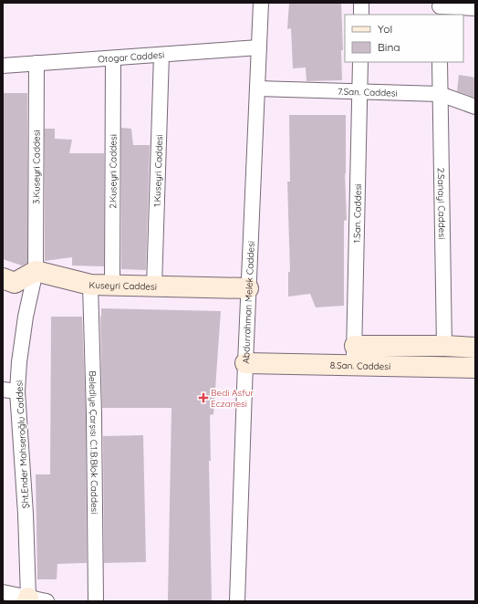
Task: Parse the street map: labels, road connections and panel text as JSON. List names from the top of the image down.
{
  "streets": {
    "street": [
      "Otogar Caddesi",
      "7.San. Caddesi",
      "3.Kuseyri Caddesi",
      "1.Kuseyri Caddesi",
      "2.Kuseyri Caddesi",
      "2.Sanayi Caddesi",
      "1.San. Caddesi",
      "Kuseyri Caddesi",
      "Abdurrahman Melek Caddesi",
      "8.San. Caddesi",
      "Belediye Çarşısı C.1.B.Blok Caddesi",
      "Şht.Ender Mahseroğlu Caddesi"
    ]
  },
  "crossings": [
    ["Otogar Caddesi", "3.Kuseyri Caddesi"],
    ["Otogar Caddesi", "1.Kuseyri Caddesi"],
    ["Otogar Caddesi", "2.Kuseyri Caddesi"],
    ["Otogar Caddesi", "Abdurrahman Melek Caddesi"],
    ["7.San. Caddesi", "2.Sanayi Caddesi"],
    ["7.San. Caddesi", "1.San. Caddesi"],
    ["7.San. Caddesi", "Abdurrahman Melek Caddesi"],
    ["3.Kuseyri Caddesi", "Kuseyri Caddesi"],
    ["3.Kuseyri Caddesi", "Şht.Ender Mahseroğlu Caddesi"],
    ["1.Kuseyri Caddesi", "Kuseyri Caddesi"],
    ["2.Kuseyri Caddesi", "Kuseyri Caddesi"],
    ["1.San. Caddesi", "8.San. Caddesi"],
    ["Kuseyri Caddesi", "Abdurrahman Melek Caddesi"],
    ["Kuseyri Caddesi", "Belediye Çarşısı C.1.B.Blok Caddesi"],
    ["Kuseyri Caddesi", "Şht.Ender Mahseroğlu Caddesi"],
    ["Abdurrahman Melek Caddesi", "8.San. Caddesi"]
  ],
  "places": {
    "health": ["Bedi Asfur Eczanesi"]
  },
  "legend": ["Yol", "Bina"]
}
